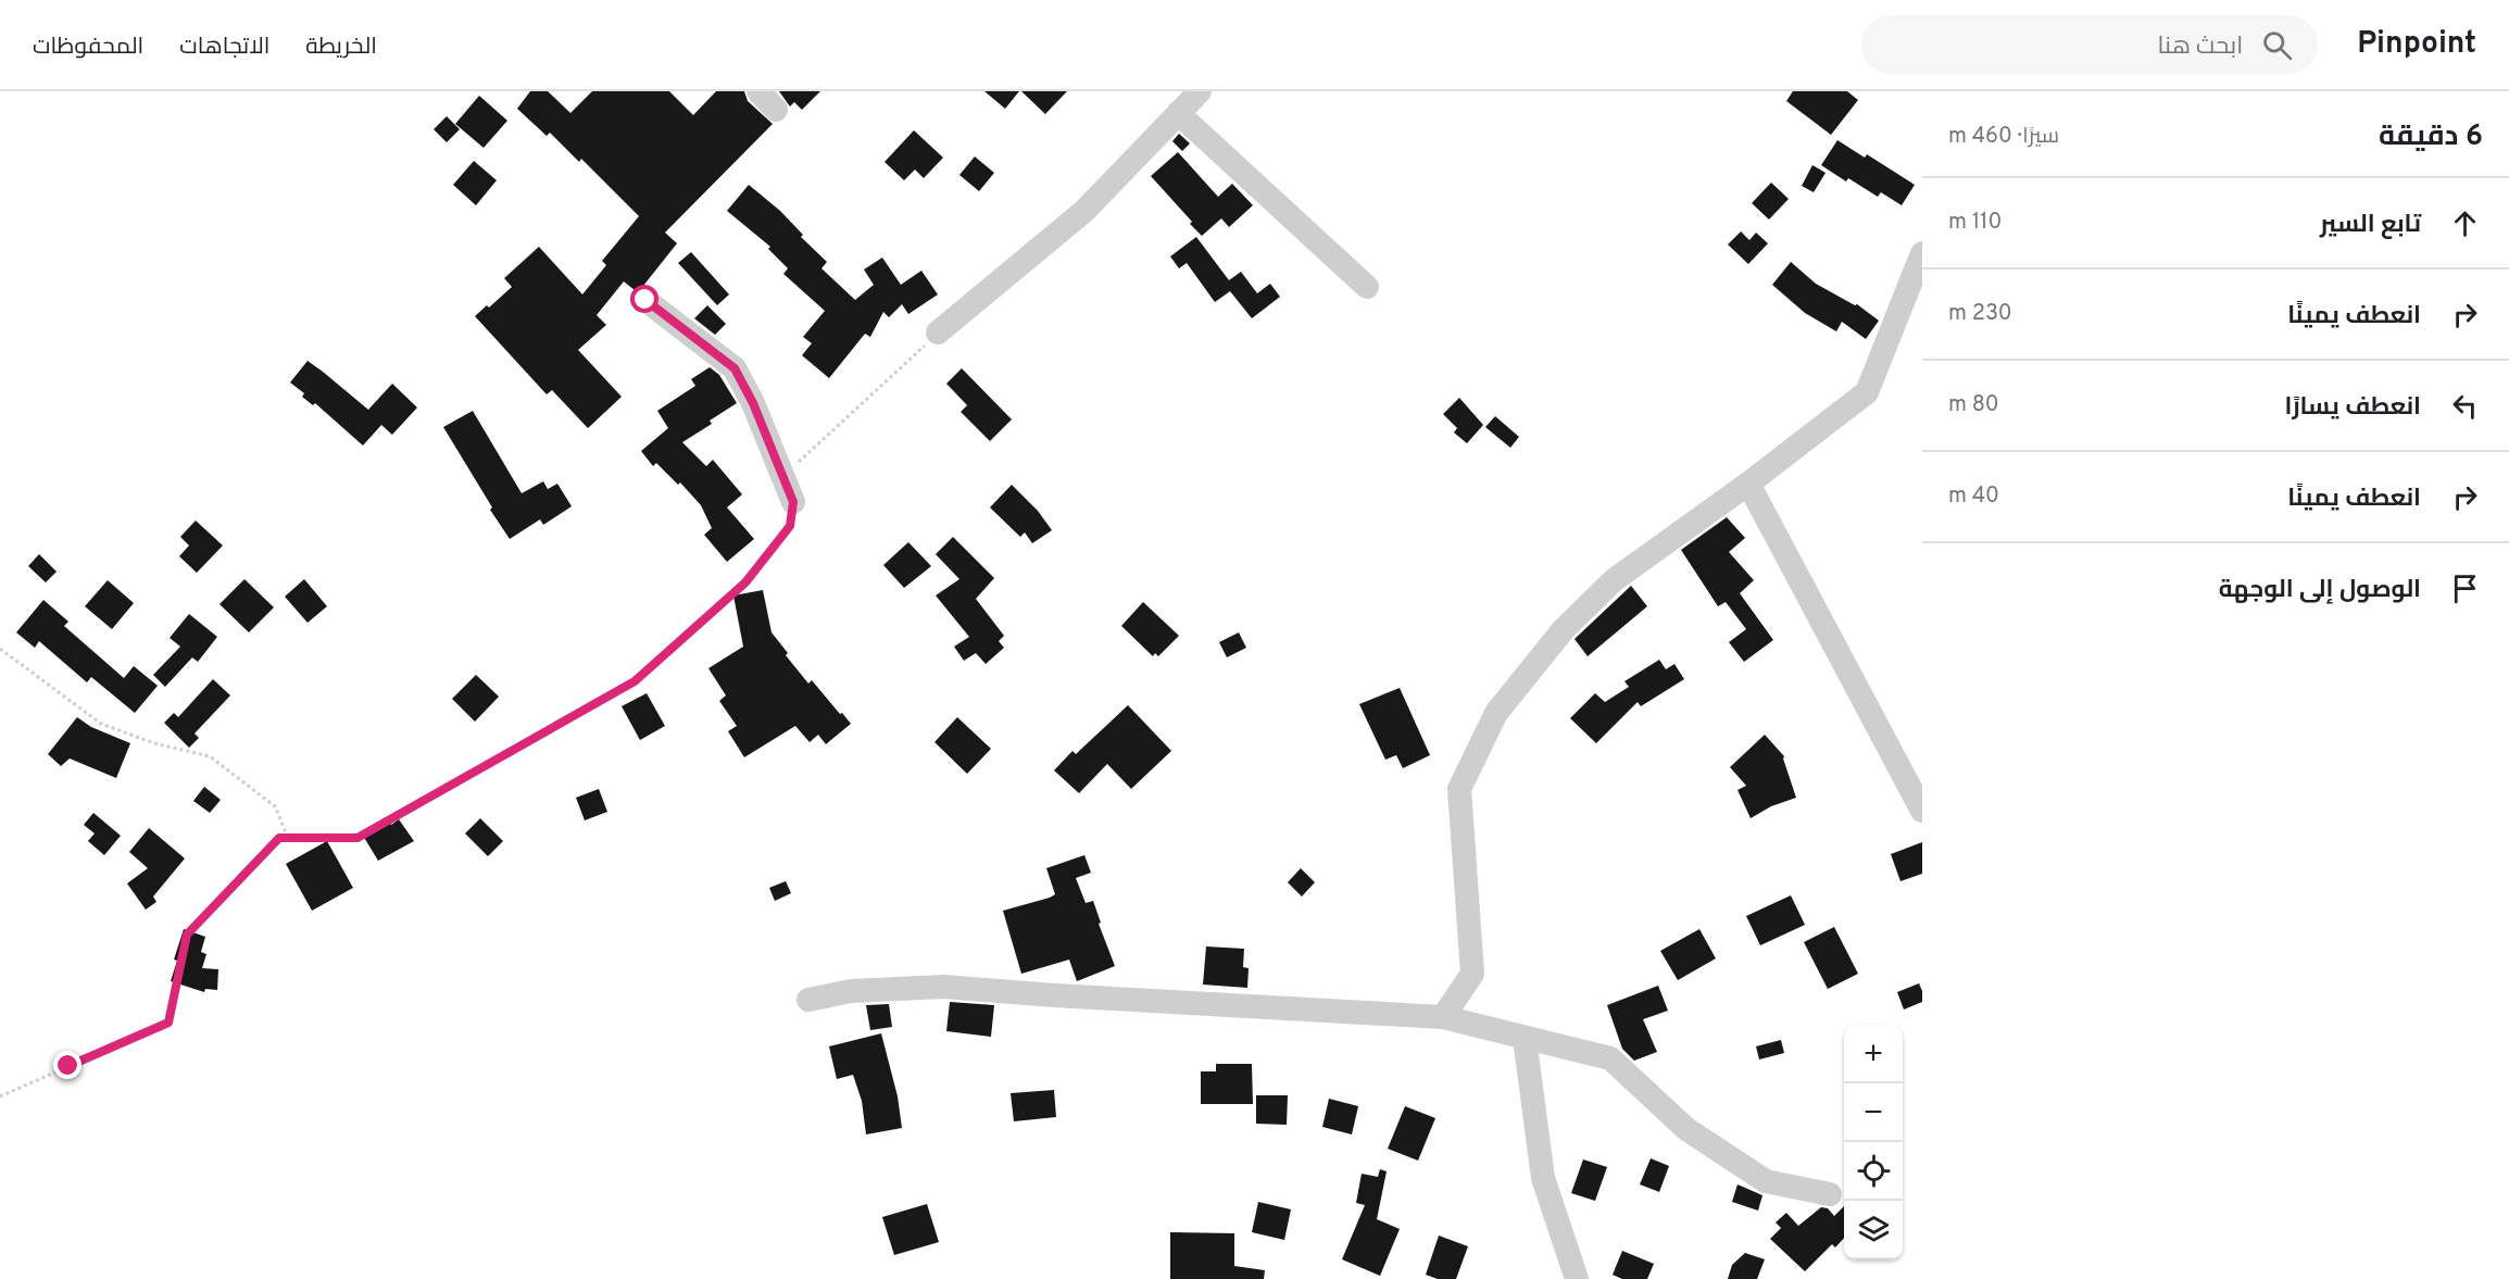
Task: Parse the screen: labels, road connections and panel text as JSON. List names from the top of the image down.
{
  "page": {
    "header": "Pinpoint",
    "search": "ابحث هنا",
    "nav": ["الخريطة", "الاتجاهات", "المحفوظات"],
    "heading": ["6 دقيقة", "سيرًا · 460 m"],
    "list": [
      ["تابع السير", "110 m"],
      ["انعطف يمينًا", "230 m"],
      ["انعطف يسارًا", "80 m"],
      ["انعطف يمينًا", "40 m"],
      "الوصول إلى الوجهة"
    ],
    "map_buttons": ["+", "−"]
  }
}
